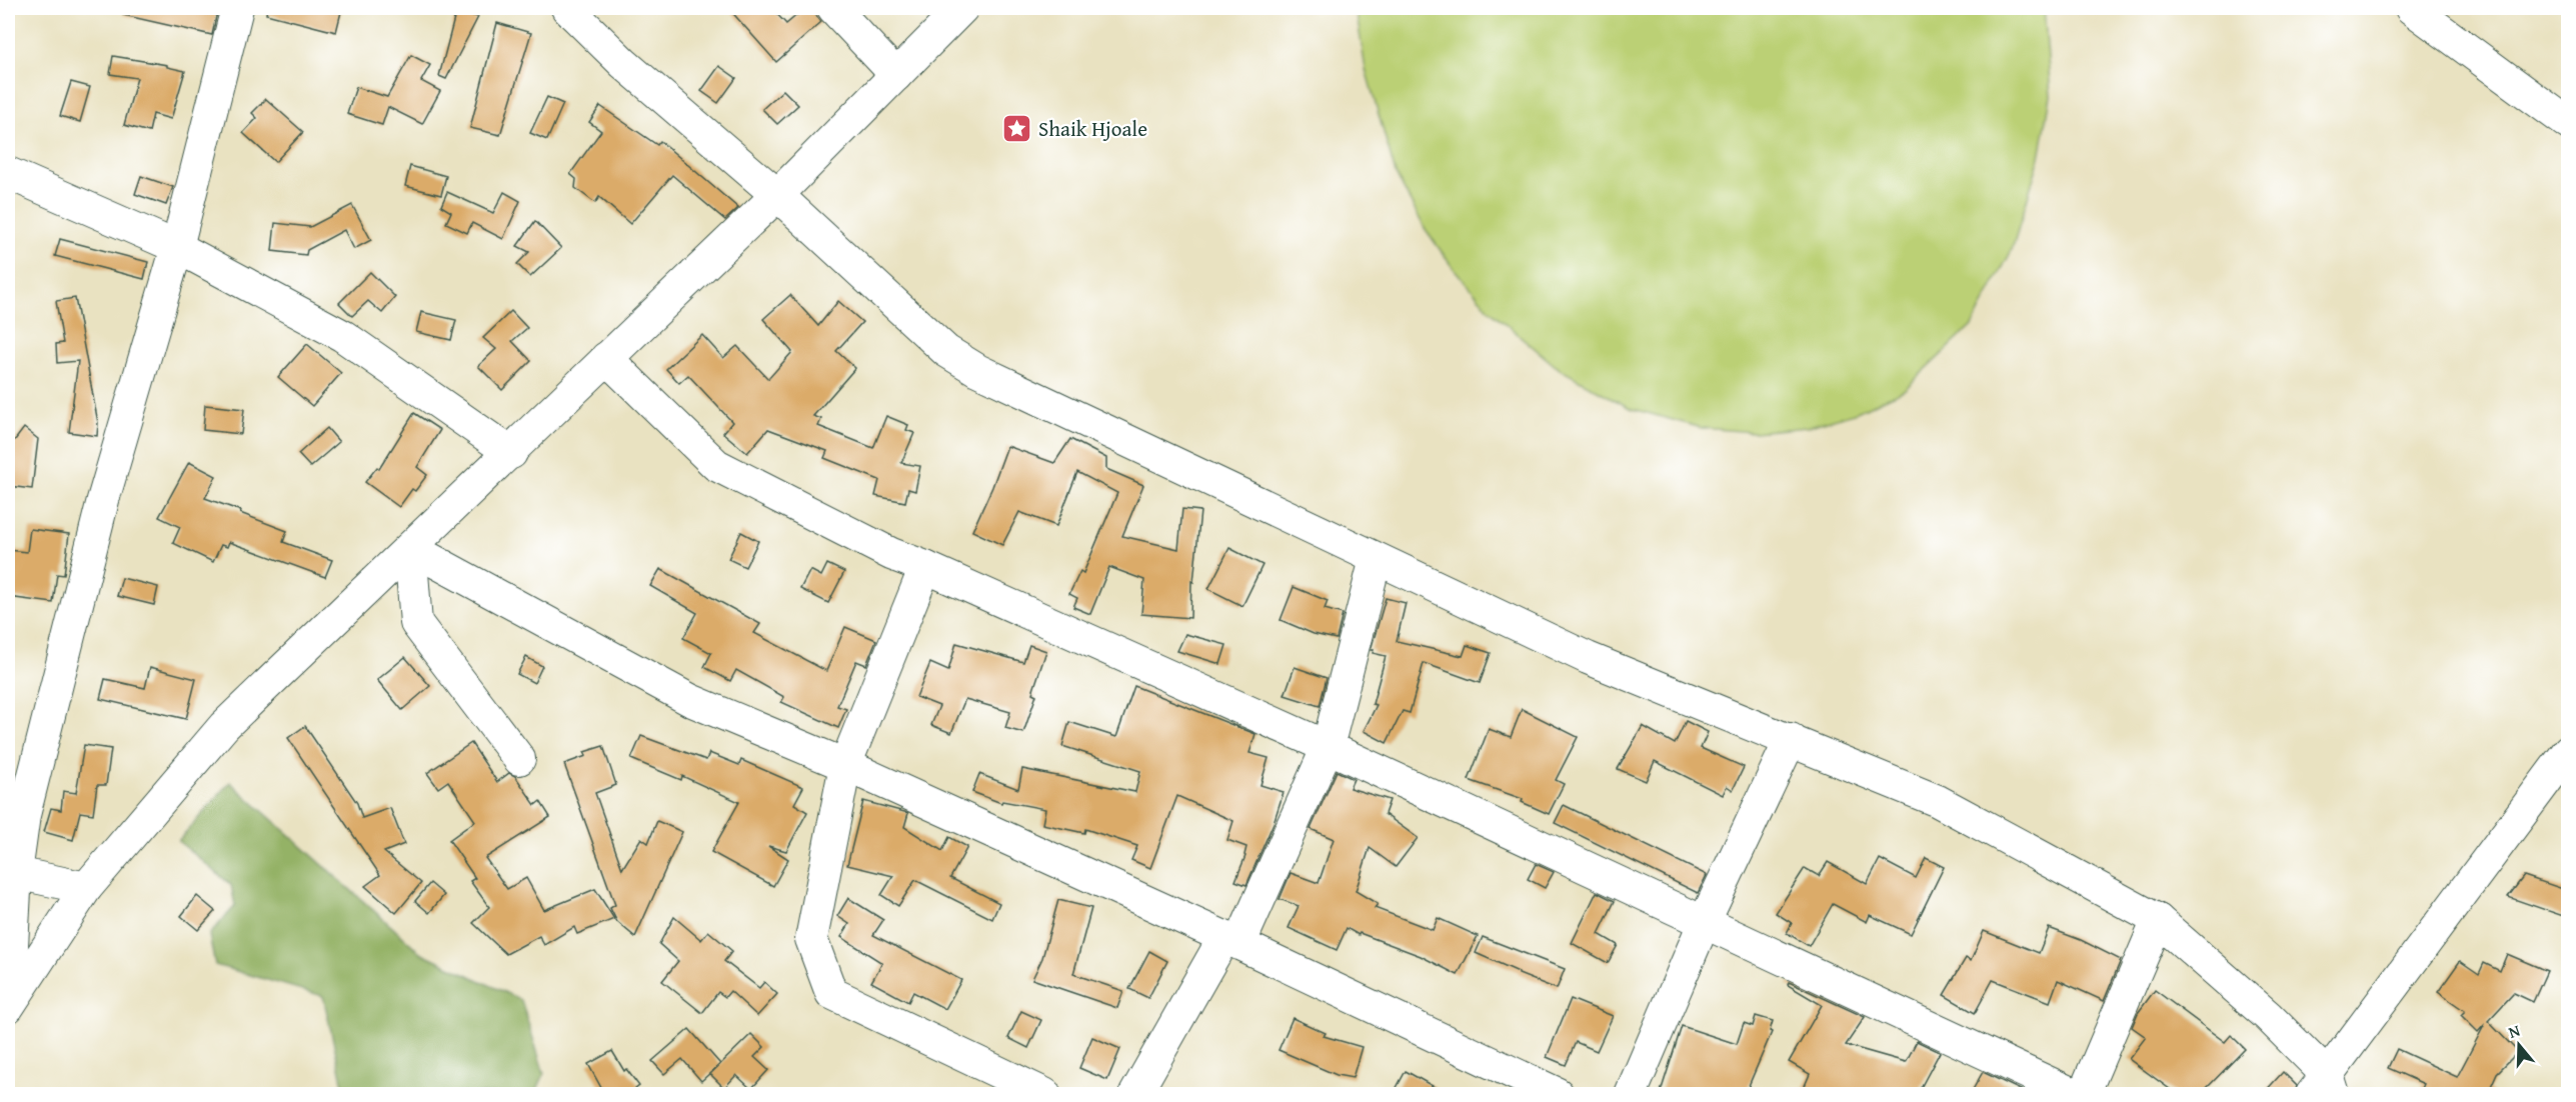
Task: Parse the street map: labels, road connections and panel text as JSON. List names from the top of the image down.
{
  "places": {
    "place": ["Shaik Hjoale"]
  },
  "north": "top"
}
